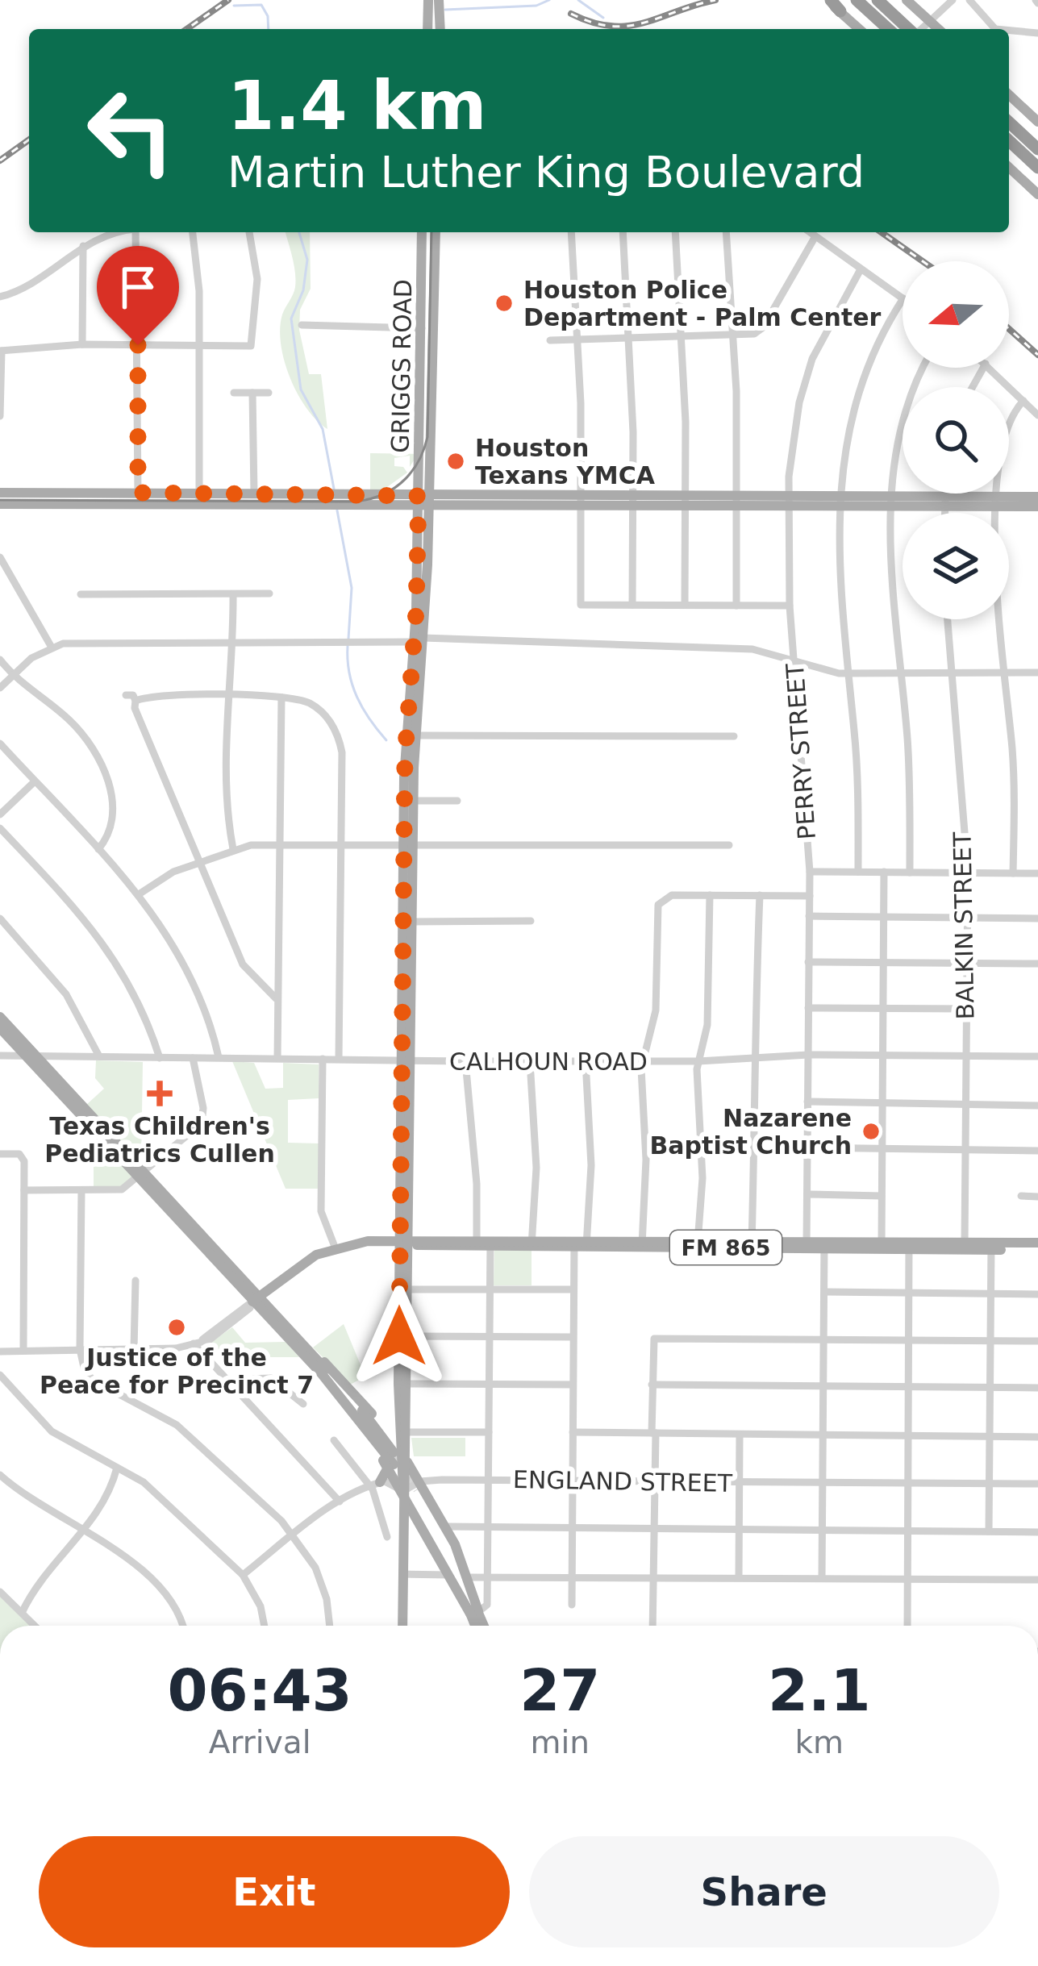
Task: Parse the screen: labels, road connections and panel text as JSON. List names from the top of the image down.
{
  "streets": {
    "main road": ["GRIGGS ROAD", "FM 865"],
    "street": [
      "PERRY STREET",
      "BALKIN STREET",
      "CALHOUN ROAD",
      "ENGLAND STREET"
    ]
  },
  "crossings": [
    ["GRIGGS ROAD", "CALHOUN ROAD"],
    ["GRIGGS ROAD", "FM 865"],
    ["GRIGGS ROAD", "ENGLAND STREET"],
    ["PERRY STREET", "CALHOUN ROAD"],
    ["PERRY STREET", "FM 865"],
    ["BALKIN STREET", "CALHOUN ROAD"],
    ["BALKIN STREET", "FM 865"]
  ],
  "places": {
    "other": [
      "Houston Police Department - Palm Center",
      "Houston Texans YMCA",
      "Nazarene Baptist Church",
      "Justice of the Peace for Precinct 7"
    ],
    "health": ["Texas Children's Pediatrics Cullen"]
  },
  "north": "left",
  "page": {
    "turn": ["1.4 km", "Martin Luther King Boulevard"],
    "eta": [
      "06:43",
      "Arrival",
      "27",
      "min",
      "2.1",
      "km"
    ],
    "buttons": ["Exit", "Share"]
  }
}
